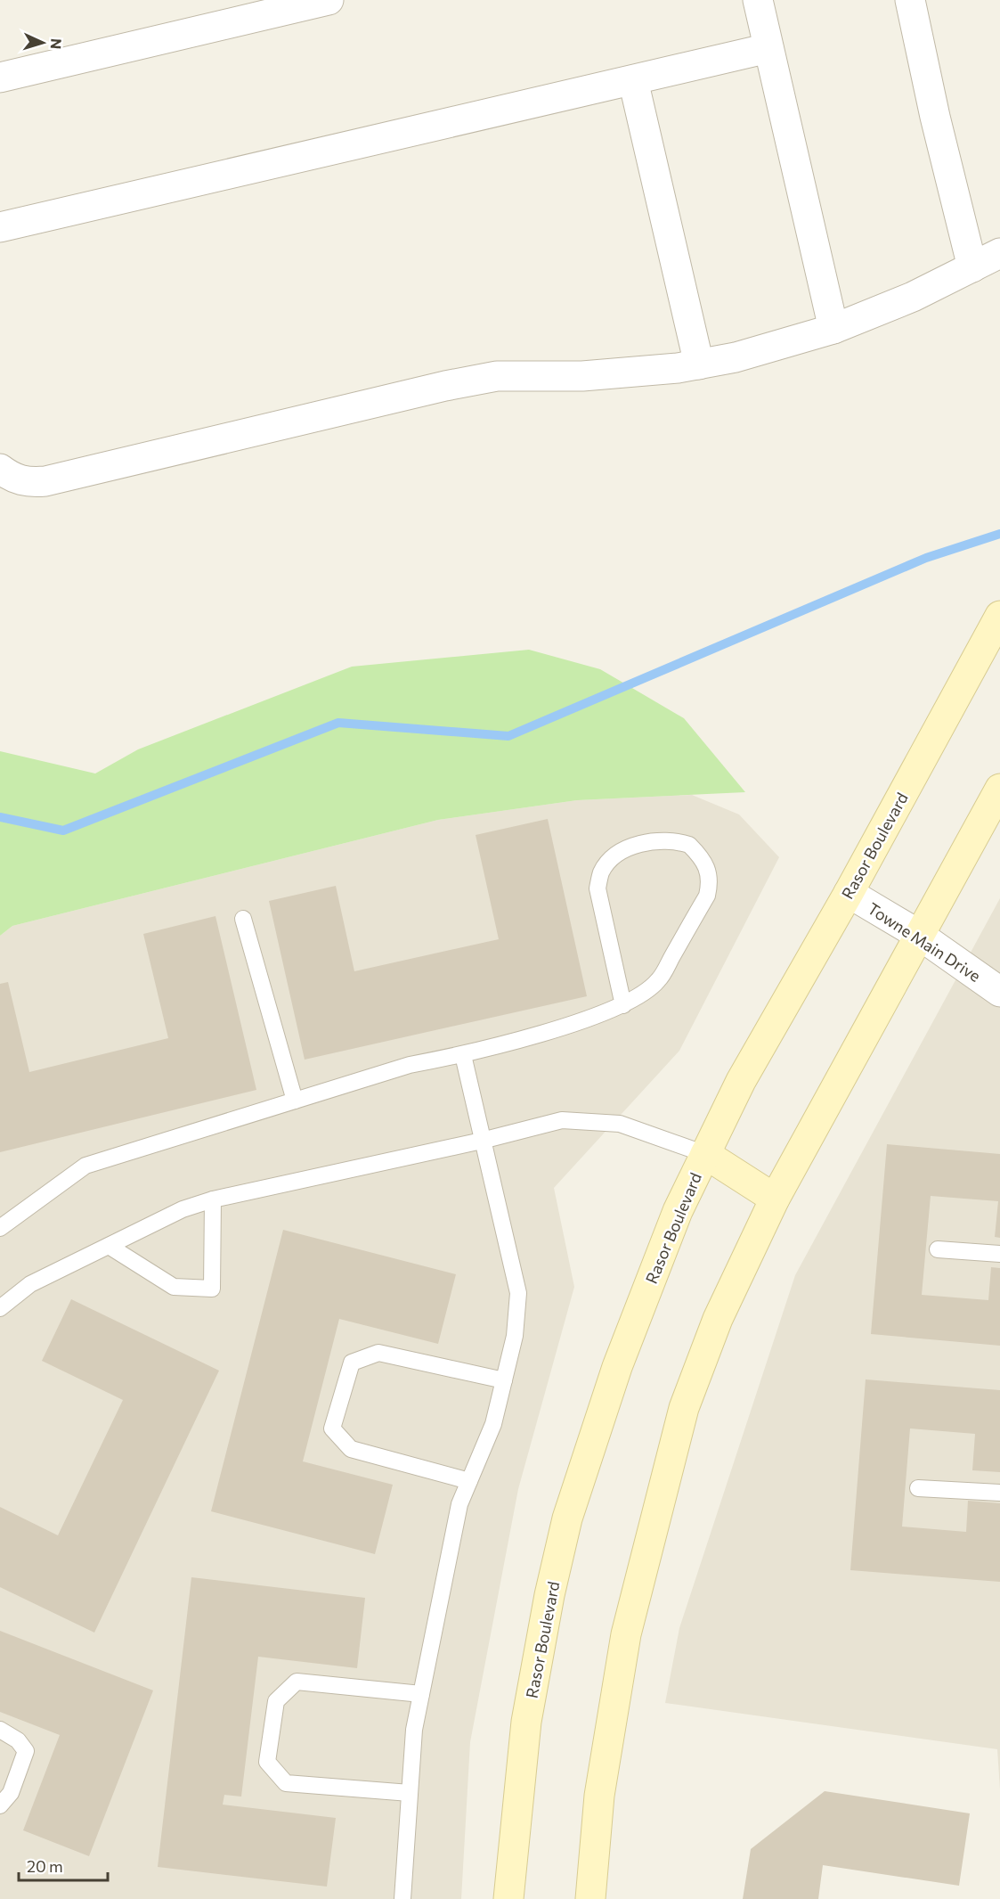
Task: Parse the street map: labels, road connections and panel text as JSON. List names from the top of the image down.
{
  "streets": {
    "main road": ["Rasor Boulevard"],
    "street": ["Towne Main Drive"]
  },
  "crossings": [
    ["Rasor Boulevard", "Towne Main Drive"]
  ],
  "scale_bar": "20 m",
  "north": "right"
}
